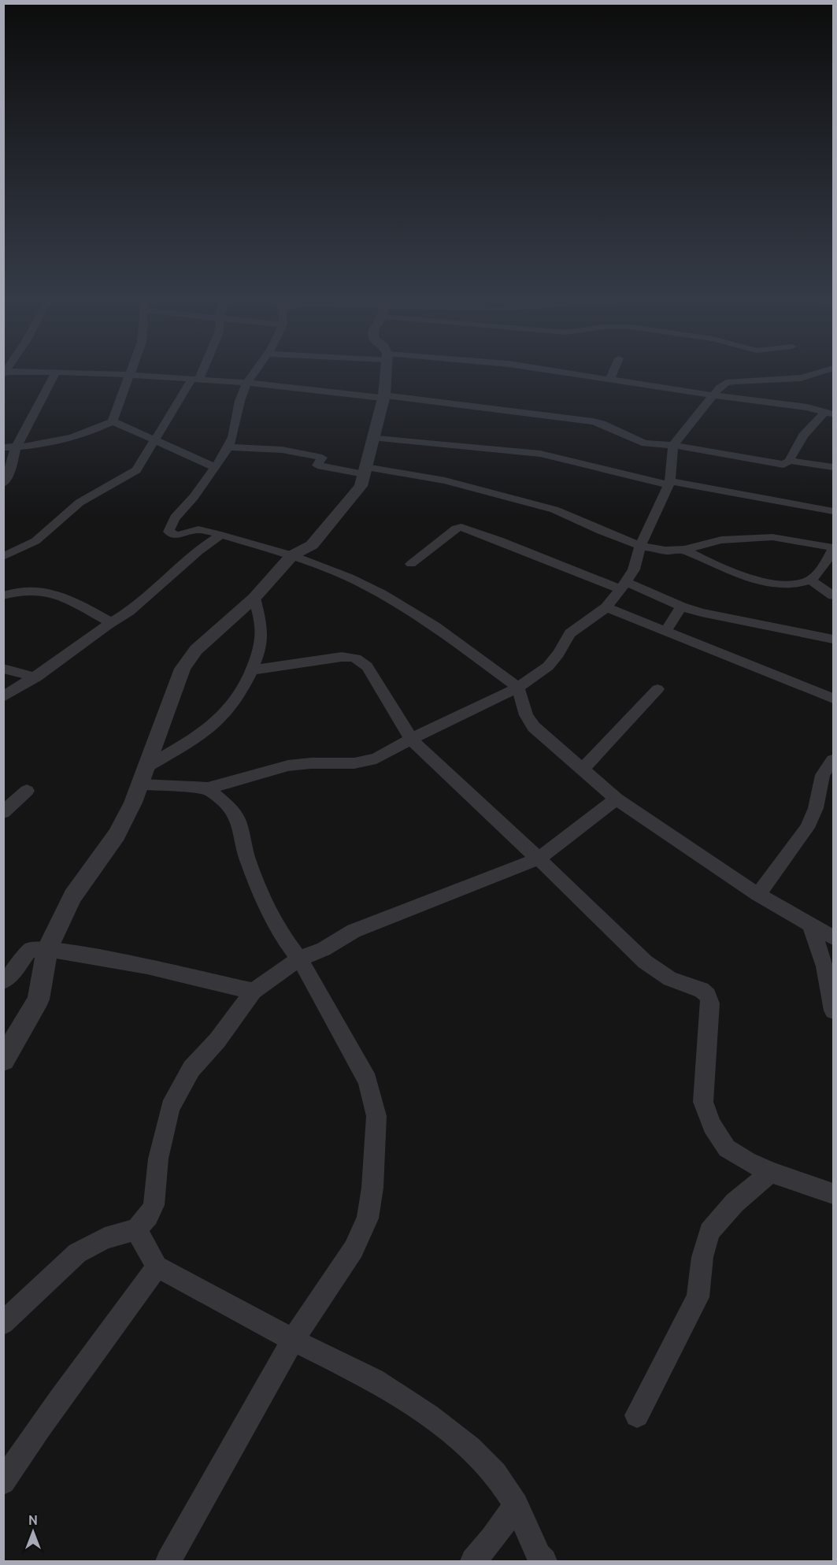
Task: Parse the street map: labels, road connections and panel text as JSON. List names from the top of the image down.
{
  "north": "top"
}
